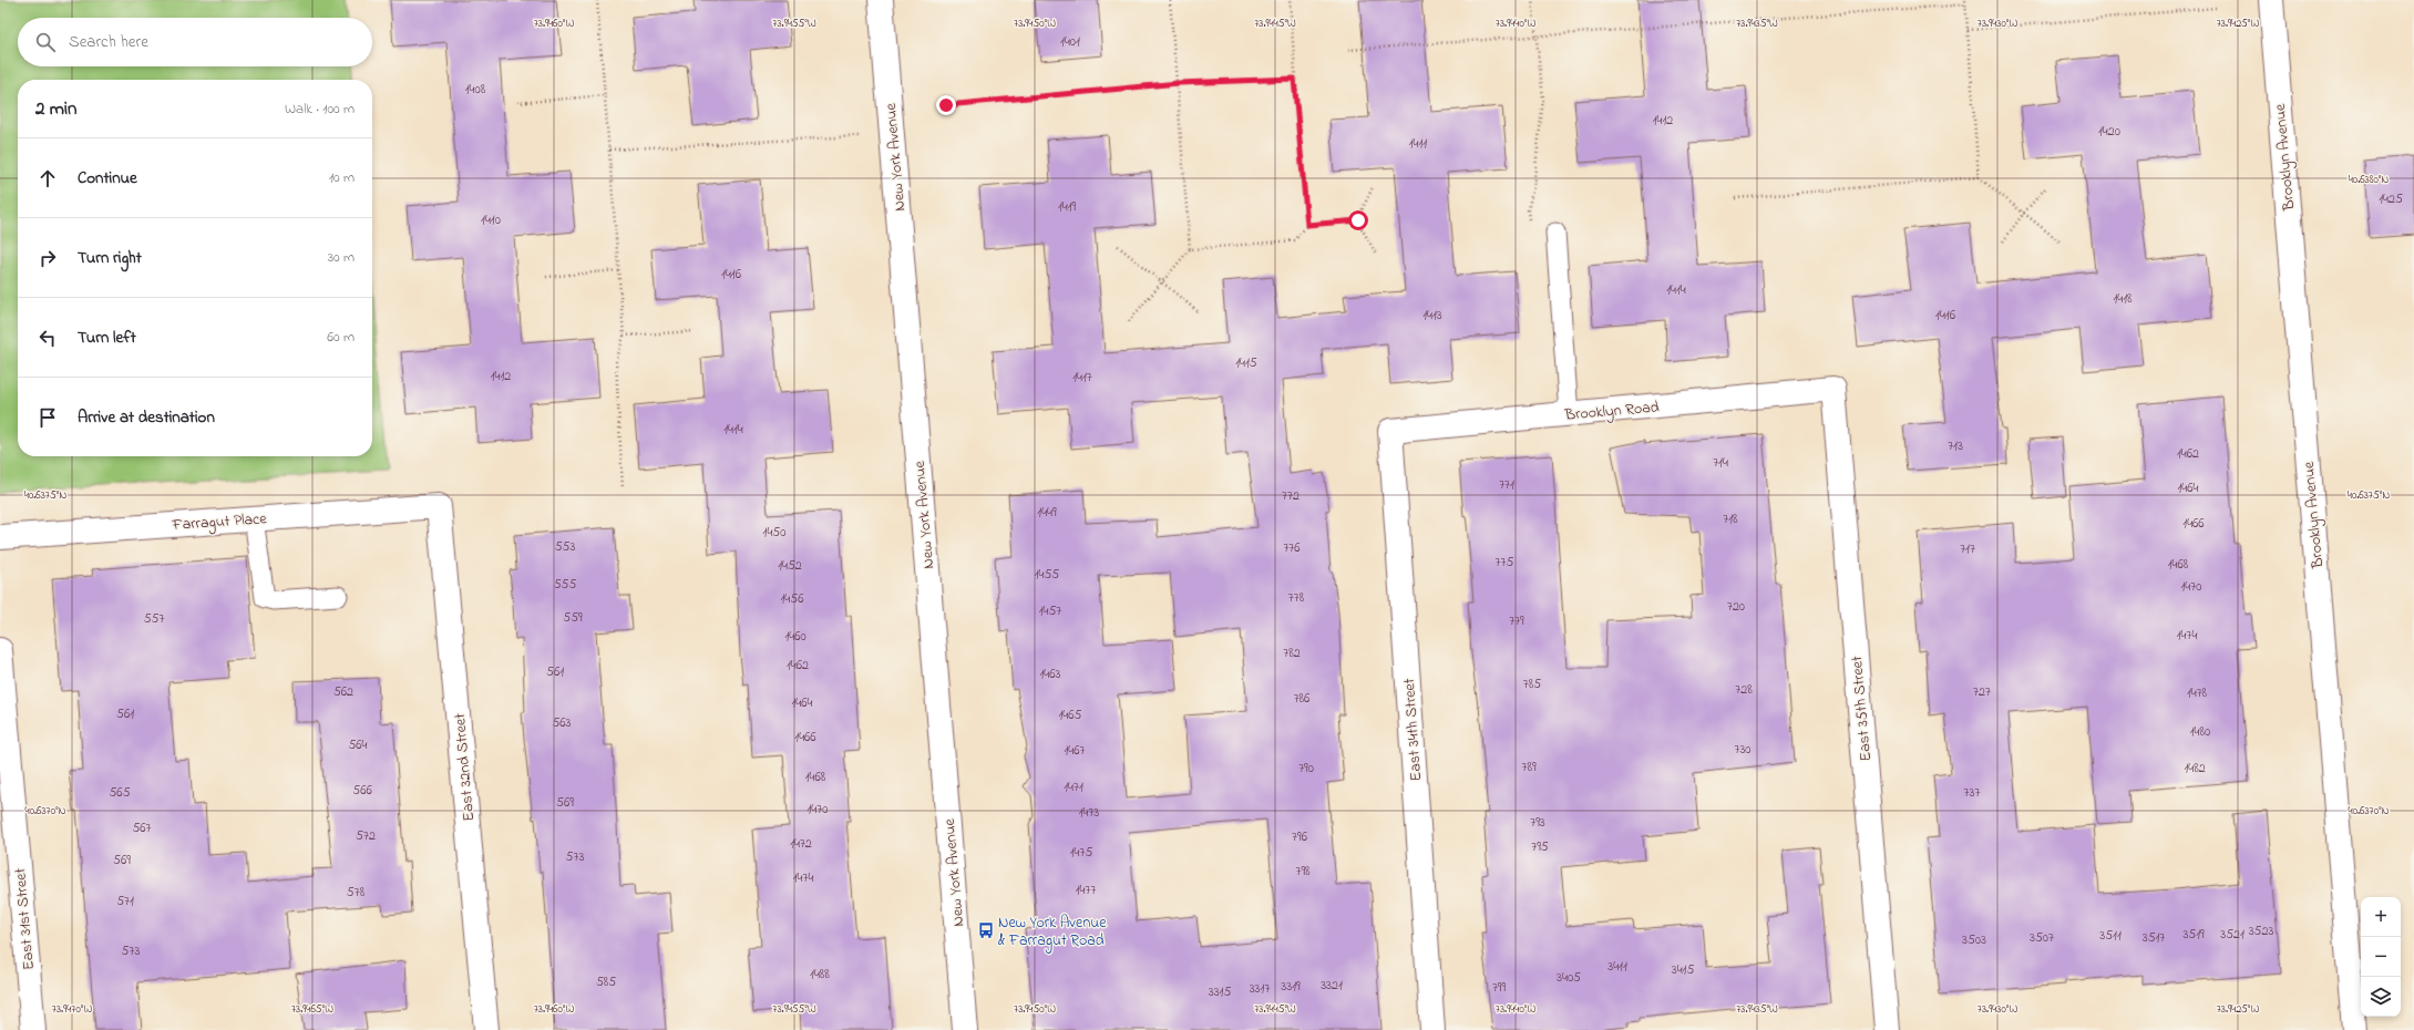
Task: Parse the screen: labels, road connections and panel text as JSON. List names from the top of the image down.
{
  "streets": {
    "street": [
      "New York Avenue",
      "Brooklyn Avenue",
      "Brooklyn Road",
      "Farragut Place",
      "East 35th Street",
      "East 34th Street",
      "East 32nd Street",
      "East 31st Street"
    ]
  },
  "crossings": [
    ["Brooklyn Road", "East 35th Street"],
    ["Brooklyn Road", "East 34th Street"],
    ["Farragut Place", "East 32nd Street"]
  ],
  "places": {
    "bus stop": ["New York Avenue & Farragut Road"]
  },
  "house_numbers": [
    "1401",
    "1408",
    "1412",
    "1420",
    "1411",
    "1425",
    "1419",
    "1410",
    "1416",
    "1414",
    "1418",
    "1413",
    "1416",
    "1415",
    "1412",
    "1417",
    "1414",
    "713",
    "1462",
    "714",
    "771",
    "1464",
    "772",
    "1449",
    "718",
    "1466",
    "1450",
    "553",
    "776",
    "717",
    "775",
    "1468",
    "1452",
    "1455",
    "555",
    "1470",
    "778",
    "1456",
    "720",
    "1457",
    "559",
    "557",
    "779",
    "1474",
    "1460",
    "782",
    "1462",
    "561",
    "1463",
    "785",
    "728",
    "562",
    "727",
    "1478",
    "786",
    "1464",
    "561",
    "1465",
    "563",
    "1480",
    "1466",
    "564",
    "730",
    "1467",
    "789",
    "790",
    "1482",
    "1468",
    "1471",
    "566",
    "565",
    "737",
    "569",
    "1470",
    "1473",
    "793",
    "567",
    "572",
    "796",
    "1472",
    "795",
    "1475",
    "573",
    "569",
    "798",
    "1474",
    "1477",
    "578",
    "571",
    "3523",
    "3519",
    "3521",
    "3511",
    "3507",
    "3517",
    "3503",
    "573",
    "3411",
    "3415",
    "1488",
    "3405",
    "585",
    "3321",
    "3319",
    "799",
    "3317",
    "3315"
  ],
  "page": {
    "search": "Search here",
    "heading": ["2 min", "Walk · 100 m"],
    "list": [
      ["Continue", "10 m"],
      ["Turn right", "30 m"],
      ["Turn left", "60 m"],
      "Arrive at destination"
    ],
    "map_buttons": ["+", "−"]
  },
  "coordinates": [
    "73.9460°W",
    "73.9455°W",
    "73.9450°W",
    "73.9445°W",
    "73.9440°W",
    "73.9435°W",
    "73.9430°W",
    "73.9425°W",
    "40.6380°N",
    "40.6375°N",
    "40.6370°N",
    "73.9470°W",
    "73.9465°W"
  ]
}
